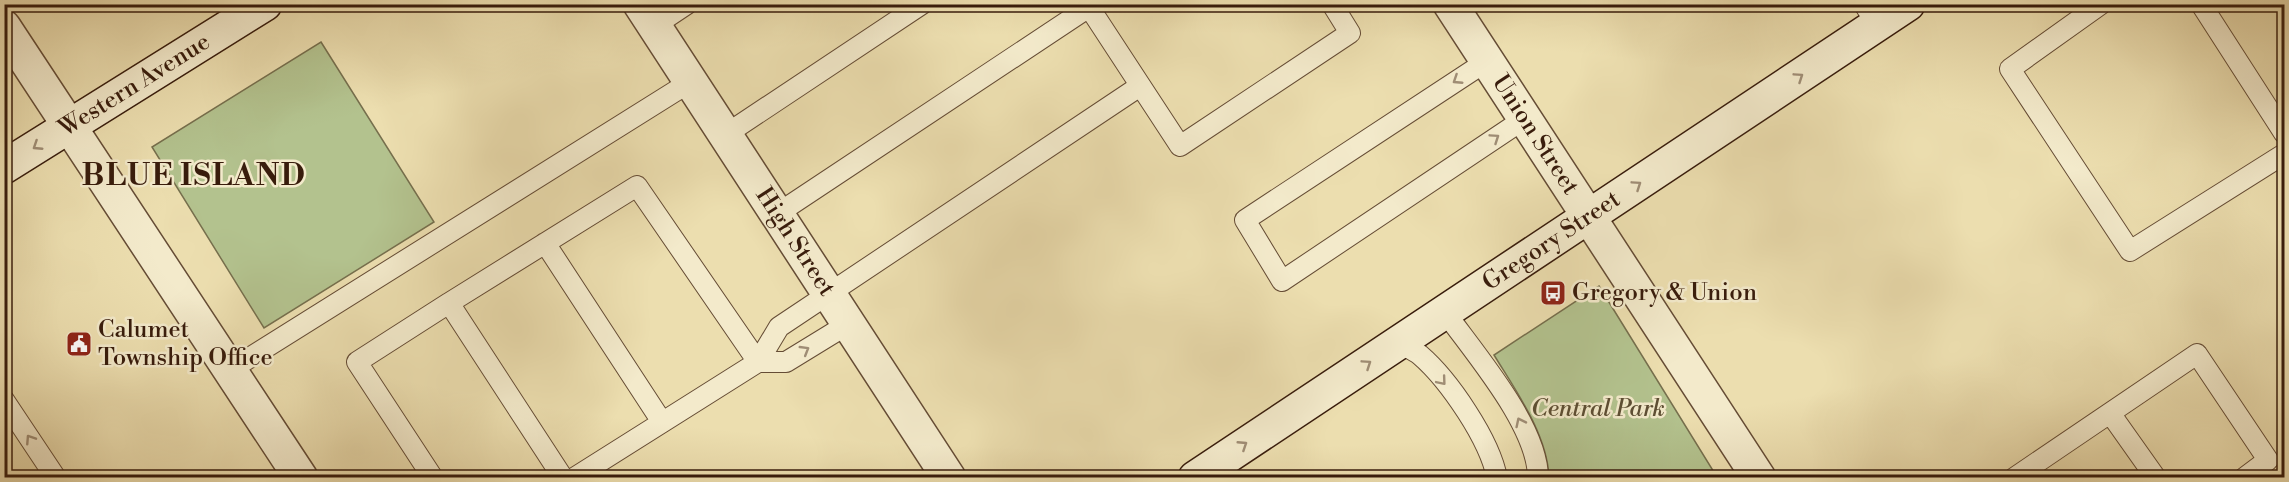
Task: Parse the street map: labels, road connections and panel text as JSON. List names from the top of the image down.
{
  "streets": {
    "street": [
      "Western Avenue",
      "Union Street",
      "High Street",
      "Gregory Street"
    ]
  },
  "crossings": [
    ["Union Street", "Gregory Street"]
  ],
  "one_way": ["Gregory Street"],
  "districts": ["BLUE ISLAND"],
  "parks": ["Central Park"],
  "places": {
    "bus stop": ["Gregory & Union"],
    "public building": ["Calumet Township Office"]
  }
}
